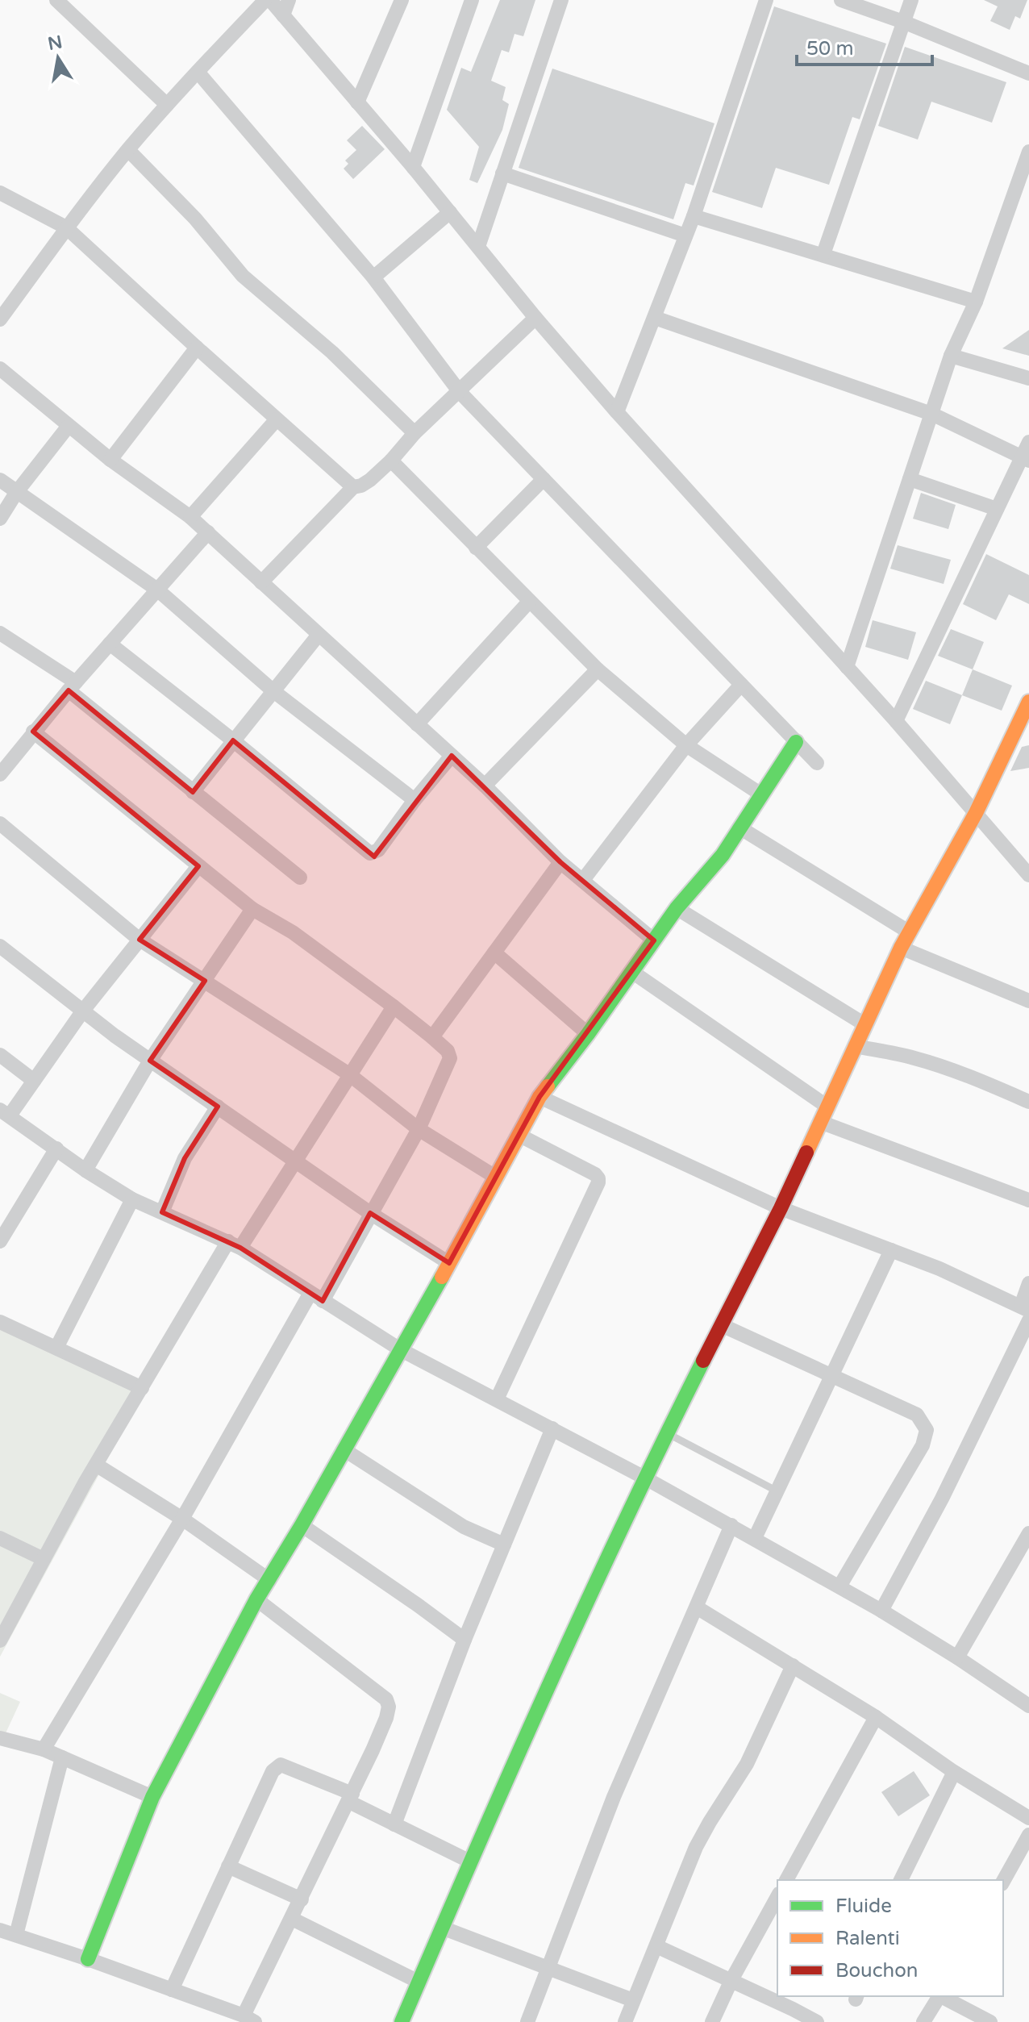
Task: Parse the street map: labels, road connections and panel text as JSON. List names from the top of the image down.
{
  "legend": ["Fluide", "Ralenti", "Bouchon"],
  "scale_bar": "50 m",
  "north": "top"
}
